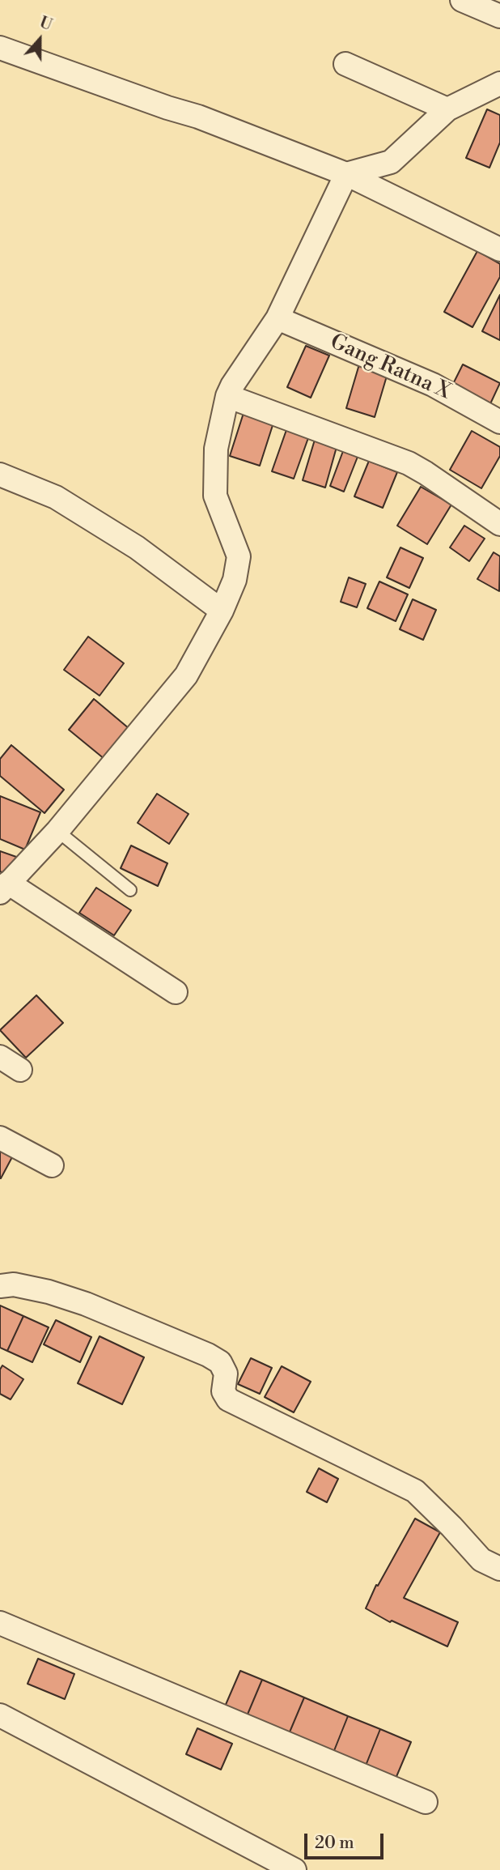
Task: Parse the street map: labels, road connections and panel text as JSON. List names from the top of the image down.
{
  "streets": {
    "street": ["Gang Ratna X"]
  },
  "scale_bar": "20 m",
  "north": "top"
}
